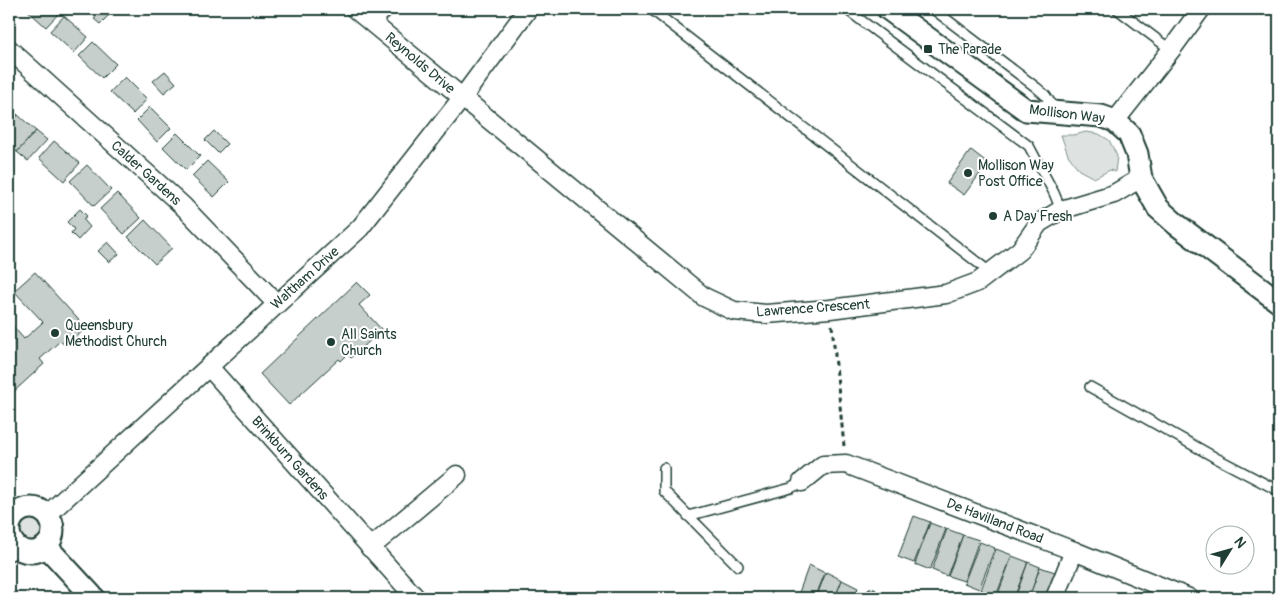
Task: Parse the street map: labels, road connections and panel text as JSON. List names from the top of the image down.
{
  "streets": {
    "street": [
      "Reynolds Drive",
      "Mollison Way",
      "Calder Gardens",
      "Waltham Drive",
      "Lawrence Crescent",
      "Brinkburn Gardens",
      "De Havilland Road"
    ]
  },
  "crossings": [
    ["Reynolds Drive", "Waltham Drive"],
    ["Reynolds Drive", "Lawrence Crescent"],
    ["Mollison Way", "Lawrence Crescent"],
    ["Calder Gardens", "Waltham Drive"],
    ["Waltham Drive", "Lawrence Crescent"],
    ["Waltham Drive", "Brinkburn Gardens"]
  ],
  "places": {
    "transit": ["The Parade"],
    "other": [
      "Mollison Way Post Office",
      "A Day Fresh",
      "Queensbury Methodist Church",
      "All Saints Church"
    ]
  },
  "north": "top right"
}
